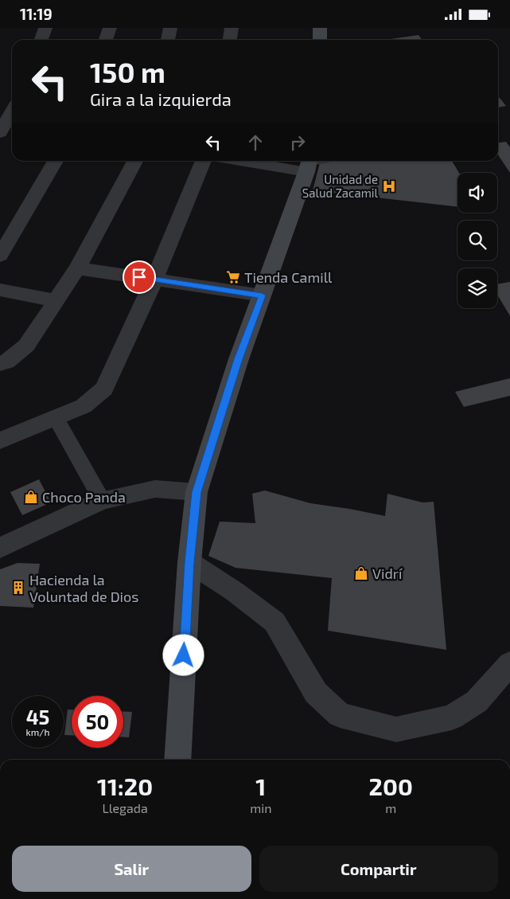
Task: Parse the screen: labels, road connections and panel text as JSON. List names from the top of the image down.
{
  "places": {
    "hospital": ["Unidad de Salud Zacamil"],
    "supermarket": ["Tienda Camill"],
    "shop": ["Choco Panda", "Vidrí"],
    "building": ["Hacienda la Voluntad de Dios"]
  },
  "page": {
    "status": "11:19",
    "turn": ["150 m", "Gira a la izquierda"],
    "speed": "45 km/h",
    "limit": "50",
    "eta": [
      "11:20",
      "Llegada",
      "1",
      "min",
      "200",
      "m"
    ],
    "buttons": ["Salir", "Compartir"]
  }
}
